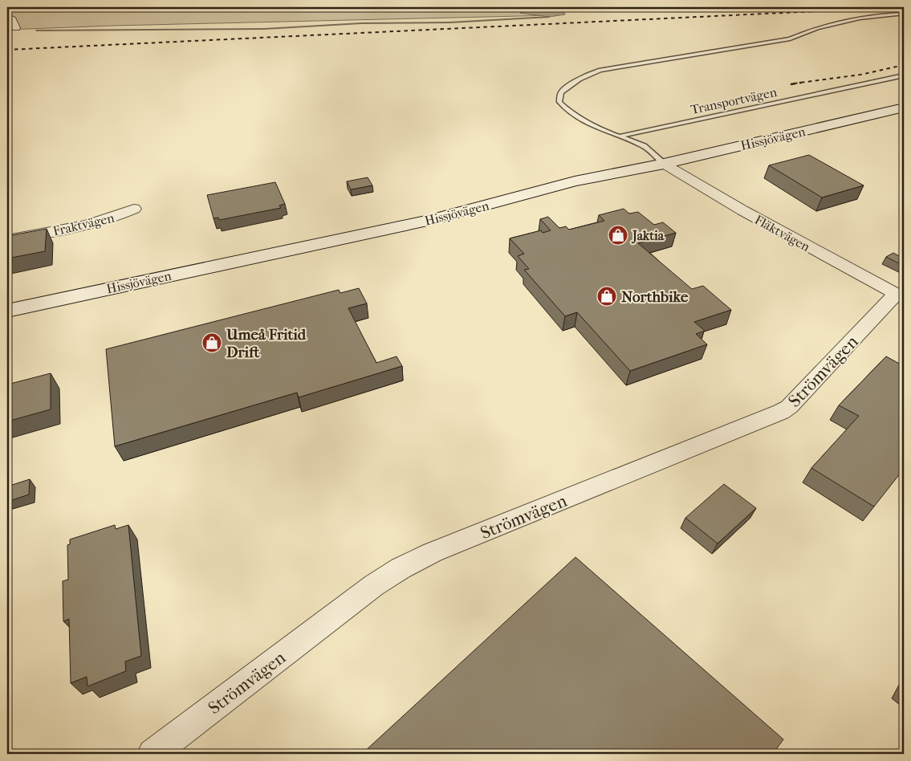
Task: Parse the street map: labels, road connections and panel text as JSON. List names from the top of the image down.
{
  "streets": {
    "main road": ["Hissjövägen"],
    "street": ["Fraktvägen", "Fläktvägen", "Strömvägen"],
    "lane": ["Transportvägen"]
  },
  "crossings": [
    ["Hissjövägen", "Fläktvägen"],
    ["Fläktvägen", "Strömvägen"]
  ],
  "places": {
    "shop": ["Jaktia", "Northbike", "Umeå Fritid Drift"]
  }
}
